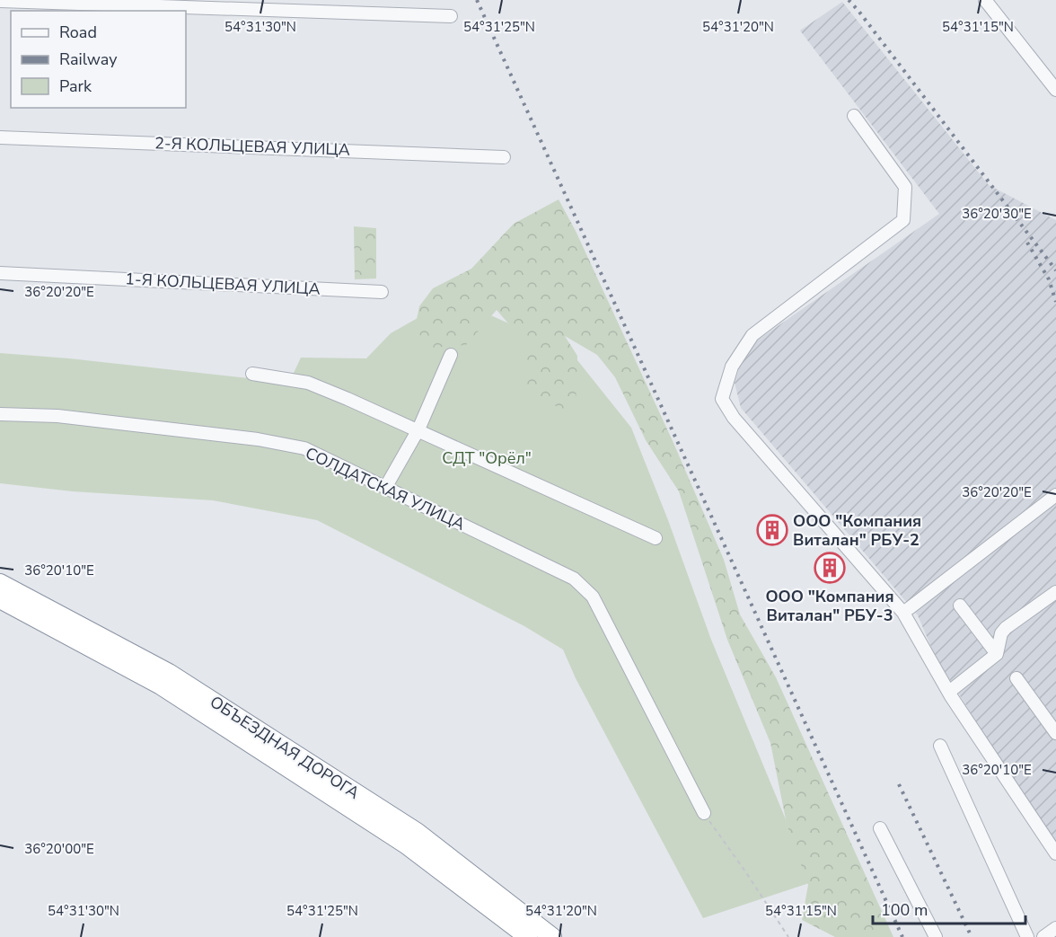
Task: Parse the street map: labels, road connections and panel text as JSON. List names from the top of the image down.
{
  "streets": {
    "highway": ["ОБЪЕЗДНАЯ ДОРОГА"],
    "street": ["2-Я КОЛЬЦЕВАЯ УЛИЦА", "1-Я КОЛЬЦЕВАЯ УЛИЦА", "СОЛДАТСКАЯ УЛИЦА"]
  },
  "parks": ["СДТ \"Орёл\""],
  "places": {
    "building": ["ООО \"Компания Виталан\" РБУ-2", "ООО \"Компания Виталан\" РБУ-3"]
  },
  "legend": ["Road", "Railway", "Park"],
  "scale_bar": "100 m",
  "coordinates": [
    "54°31'30\"N",
    "54°31'25\"N",
    "54°31'20\"N",
    "54°31'15\"N",
    "36°20'30\"E",
    "36°20'20\"E",
    "36°20'10\"E",
    "36°20'00\"E"
  ]
}
